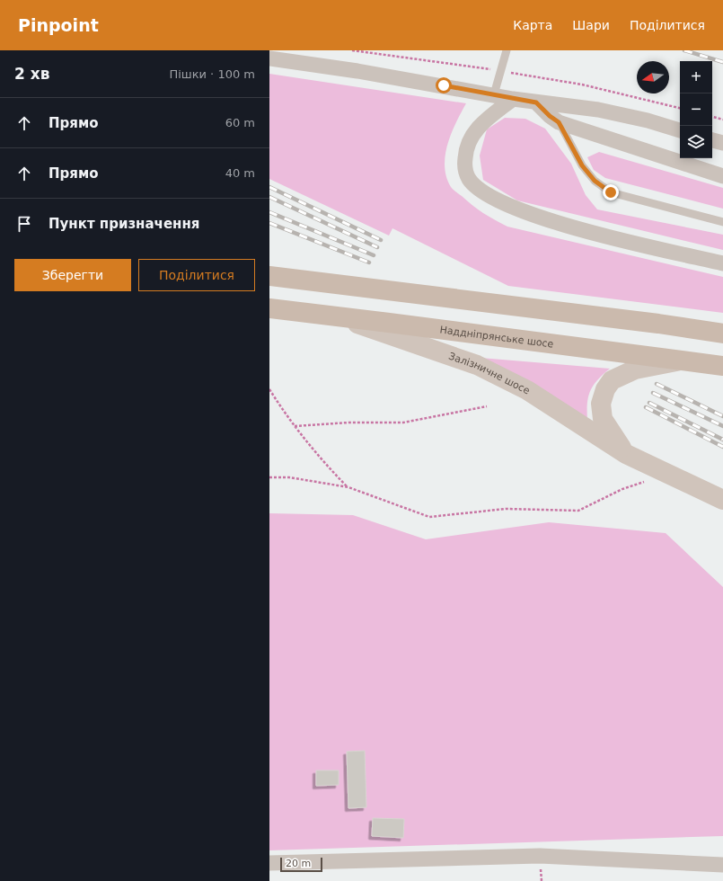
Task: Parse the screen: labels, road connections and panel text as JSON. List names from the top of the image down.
{
  "streets": {
    "main road": ["Наддніпрянське шосе"],
    "street": ["Залізничне шосе"]
  },
  "crossings": [
    ["Наддніпрянське шосе", "Залізничне шосе"]
  ],
  "scale_bar": "20 m",
  "north": "left",
  "page": {
    "header": "Pinpoint",
    "nav": ["Карта", "Шари", "Поділитися"],
    "heading": ["2 хв", "Пішки · 100 m"],
    "map_buttons": ["+", "−"],
    "list": [
      ["Прямо", "60 m"],
      ["Прямо", "40 m"],
      "Пункт призначення"
    ],
    "buttons": ["Зберегти", "Поділитися"],
    "scale": "20 m"
  }
}
